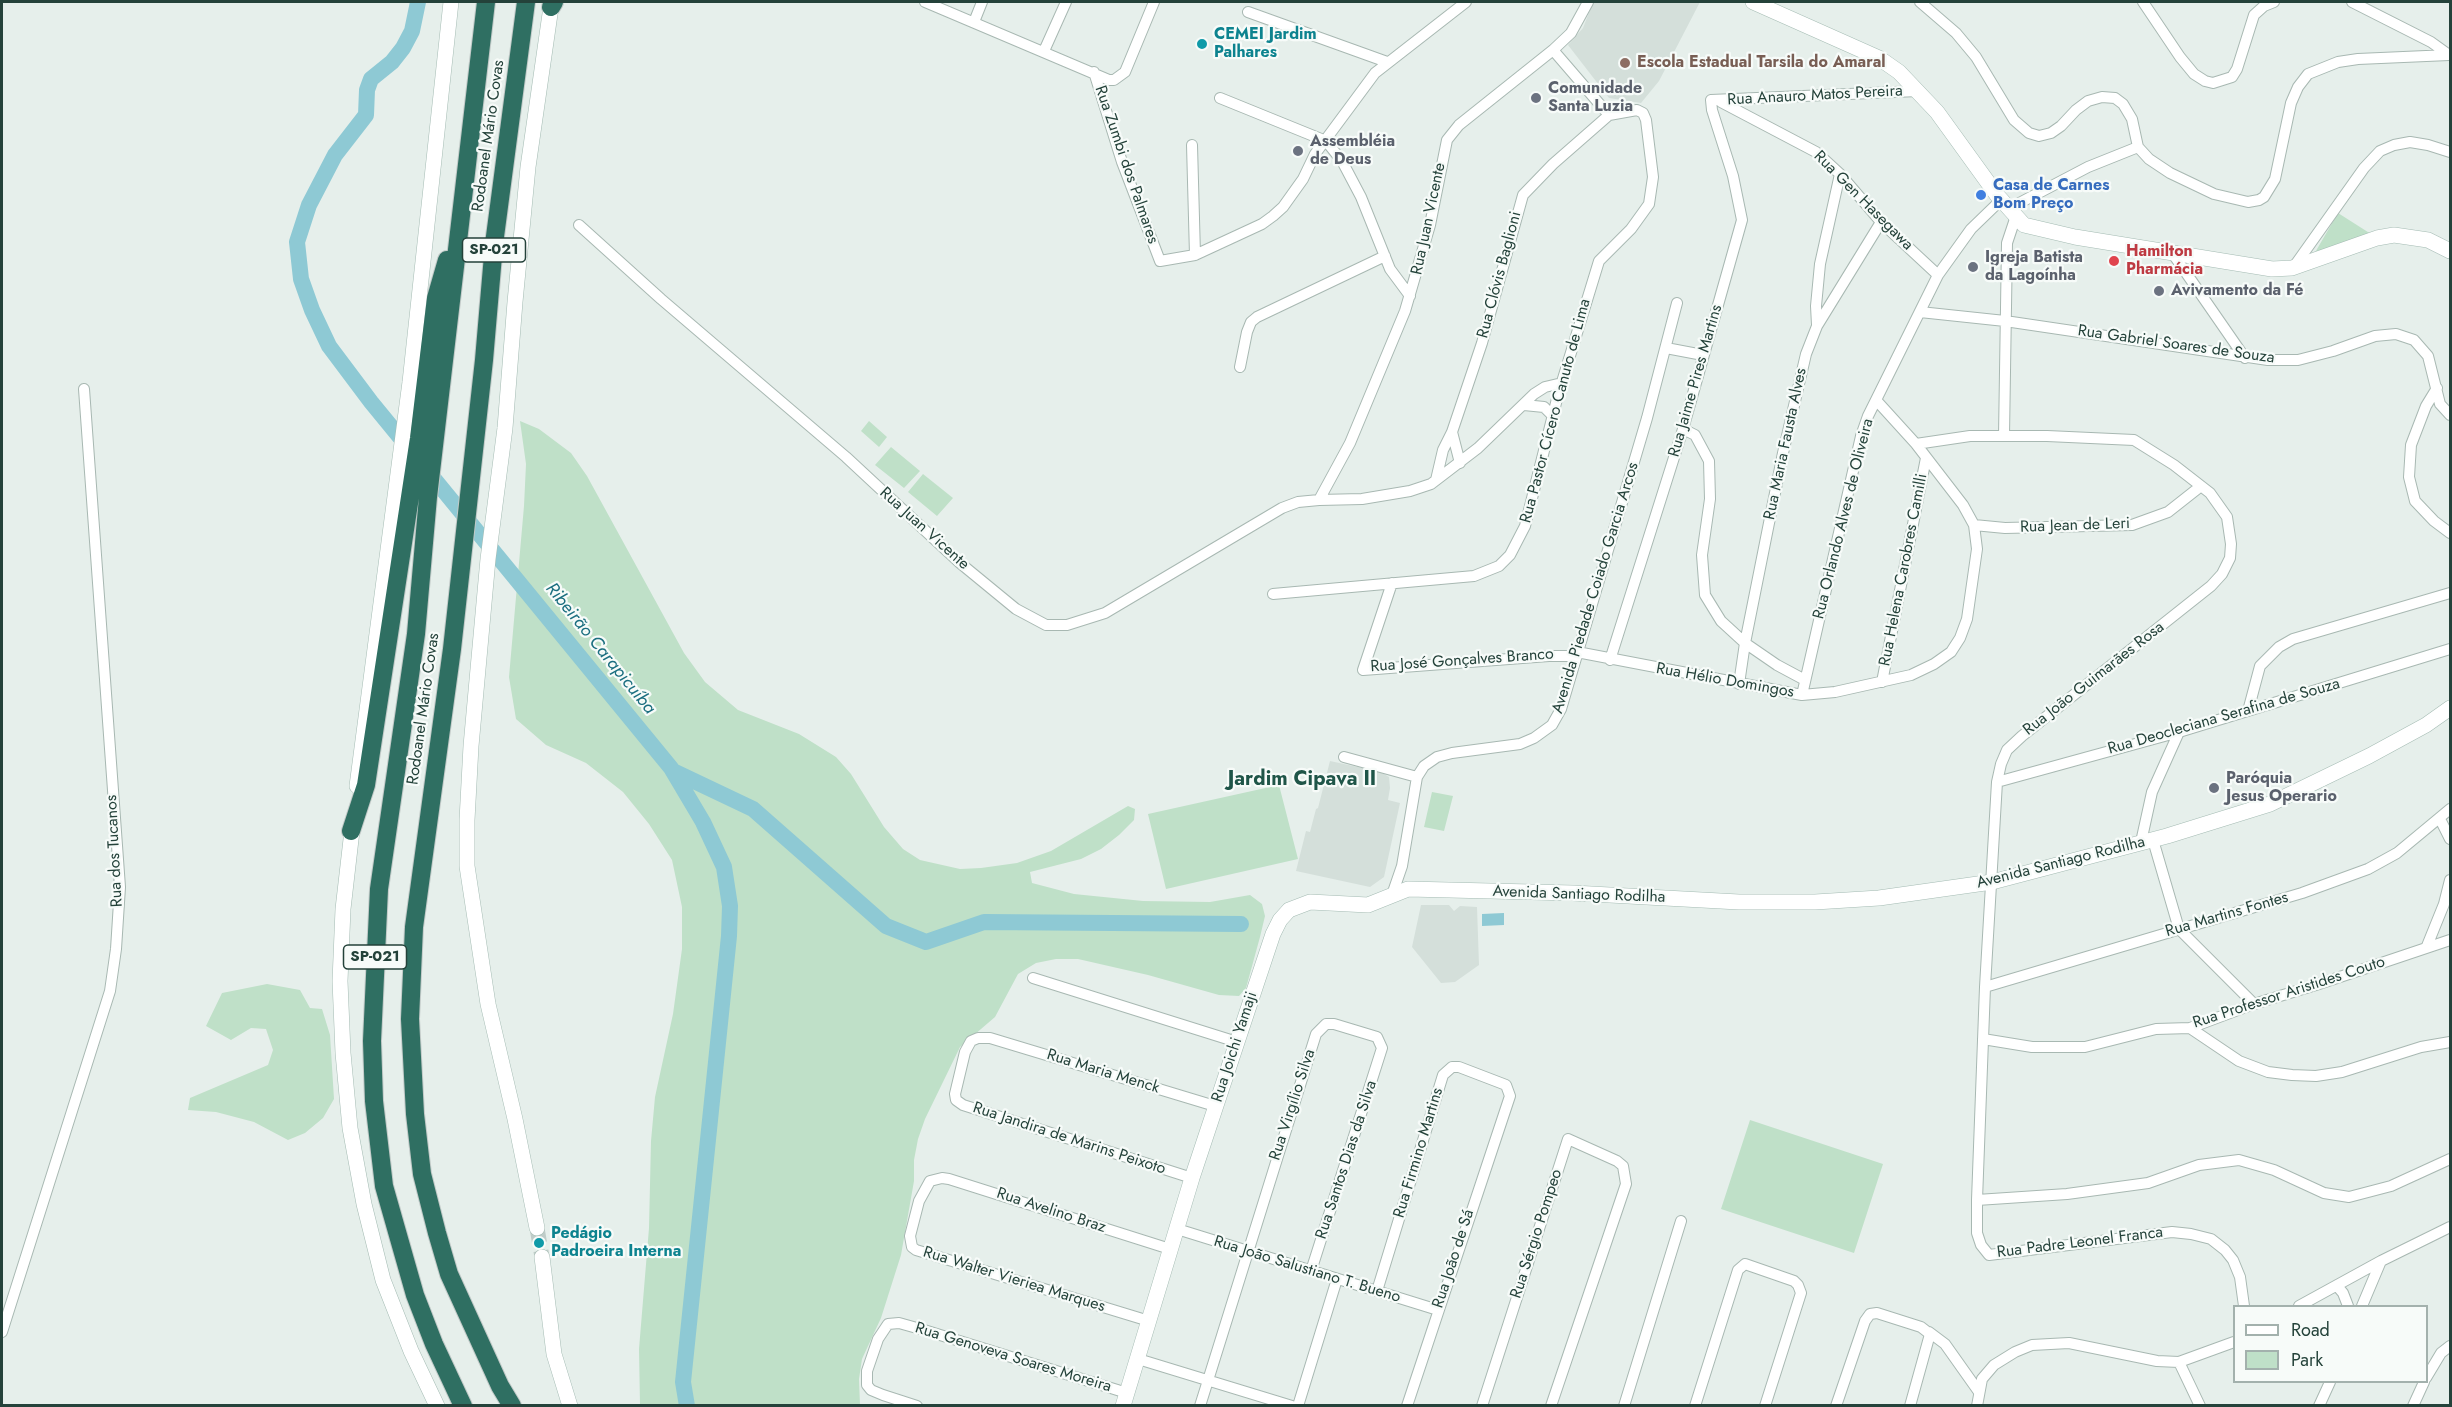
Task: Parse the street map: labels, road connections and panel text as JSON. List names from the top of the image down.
{
  "streets": {
    "highway": ["Rodoanel Mário Covas", "SP-021"],
    "main road": ["Avenida Santiago Rodilha", "Rua Joichi Yamaji"],
    "street": [
      "Rua Anauro Matos Pereira",
      "Rua Zumbi dos Palmares",
      "Rua Gen Hasegawa",
      "Rua Juan Vicente",
      "Rua Clóvis Baglioni",
      "Rua Gabriel Soares de Souza",
      "Rua Jaime Pires Martins",
      "Rua Pastor Cícero Canuto de Lima",
      "Rua Maria Fausta Alves",
      "Rua Orlando Alves de Oliveira",
      "Rua Jean de Leri",
      "Rua Helena Carobres Camilli",
      "Avenida Piedade Coiado Garcia Arcos",
      "Rua José Gonçalves Branco",
      "Rua João Guimarães Rosa",
      "Rua Hélio Domingos",
      "Rua Deocleciana Serafina de Souza",
      "Rua dos Tucanos",
      "Rua Martins Fontes",
      "Rua Professor Aristides Couto",
      "Rua Maria Menck",
      "Rua Virgílio Silva",
      "Rua Jandira de Marins Peixoto",
      "Rua Firmino Martins",
      "Rua Santos Dias da Silva",
      "Rua Avelino Braz",
      "Rua Sérgio Pompeo",
      "Rua Padre Leonel Franca",
      "Rua João de Sá",
      "Rua João Salustiano T. Bueno",
      "Rua Walter Vieriea Marques",
      "Rua Genoveva Soares Moreira"
    ]
  },
  "crossings": [
    ["Rua Anauro Matos Pereira", "Rua Gen Hasegawa"],
    ["Rua Anauro Matos Pereira", "Rua Jaime Pires Martins"],
    ["Rua Gen Hasegawa", "Rua Jaime Pires Martins"],
    ["Rua Gen Hasegawa", "Rua Maria Fausta Alves"],
    ["Rua Gen Hasegawa", "Rua Orlando Alves de Oliveira"],
    ["Rua Juan Vicente", "Rua Clóvis Baglioni"],
    ["Rua Juan Vicente", "Rua Pastor Cícero Canuto de Lima"],
    ["Rua Clóvis Baglioni", "Rua Pastor Cícero Canuto de Lima"],
    ["Rua Gabriel Soares de Souza", "Rua Orlando Alves de Oliveira"],
    ["Rua Jaime Pires Martins", "Rua Hélio Domingos"],
    ["Rua Pastor Cícero Canuto de Lima", "Rua José Gonçalves Branco"],
    ["Rua Maria Fausta Alves", "Rua Hélio Domingos"],
    ["Rua Orlando Alves de Oliveira", "Rua Hélio Domingos"],
    ["Rua Jean de Leri", "Rua João Guimarães Rosa"],
    ["Rua Jean de Leri", "Rua Hélio Domingos"],
    ["Rua Helena Carobres Camilli", "Rua Hélio Domingos"],
    ["Avenida Piedade Coiado Garcia Arcos", "Rua José Gonçalves Branco"],
    ["Avenida Piedade Coiado Garcia Arcos", "Rua Hélio Domingos"],
    ["Rua José Gonçalves Branco", "Rua Hélio Domingos"],
    ["Rua João Guimarães Rosa", "Rua Deocleciana Serafina de Souza"],
    ["Rua João Guimarães Rosa", "Avenida Santiago Rodilha"],
    ["Rua João Guimarães Rosa", "Rua Martins Fontes"],
    ["Rua João Guimarães Rosa", "Rua Professor Aristides Couto"],
    ["Rua João Guimarães Rosa", "Rua Padre Leonel Franca"],
    ["Avenida Santiago Rodilha", "Rua Joichi Yamaji"],
    ["Rua Joichi Yamaji", "Rua Maria Menck"],
    ["Rua Joichi Yamaji", "Rua Jandira de Marins Peixoto"],
    ["Rua Joichi Yamaji", "Rua Avelino Braz"],
    ["Rua Joichi Yamaji", "Rua João Salustiano T. Bueno"],
    ["Rua Joichi Yamaji", "Rua Walter Vieriea Marques"],
    ["Rua Joichi Yamaji", "Rua Genoveva Soares Moreira"],
    ["Rua Maria Menck", "Rua Jandira de Marins Peixoto"],
    ["Rua Virgílio Silva", "Rua Santos Dias da Silva"],
    ["Rua Virgílio Silva", "Rua João Salustiano T. Bueno"],
    ["Rua Firmino Martins", "Rua João de Sá"],
    ["Rua Firmino Martins", "Rua João Salustiano T. Bueno"],
    ["Rua Santos Dias da Silva", "Rua João Salustiano T. Bueno"],
    ["Rua Avelino Braz", "Rua Walter Vieriea Marques"],
    ["Rua João de Sá", "Rua João Salustiano T. Bueno"]
  ],
  "districts": ["Jardim Cipava II"],
  "water": ["Ribeirão Carapicuíba"],
  "places": [
    "CEMEI Jardim Palhares",
    "Escola Estadual Tarsila do Amaral",
    "Comunidade Santa Luzia",
    "Assembléia de Deus",
    "Casa de Carnes Bom Preço",
    "Hamilton Pharmácia",
    "Igreja Batista da Lagoínha",
    "Avivamento da Fé",
    "Paróquia Jesus Operario",
    "Pedágio Padroeira Interna"
  ],
  "legend": ["Road", "Park"]
}
